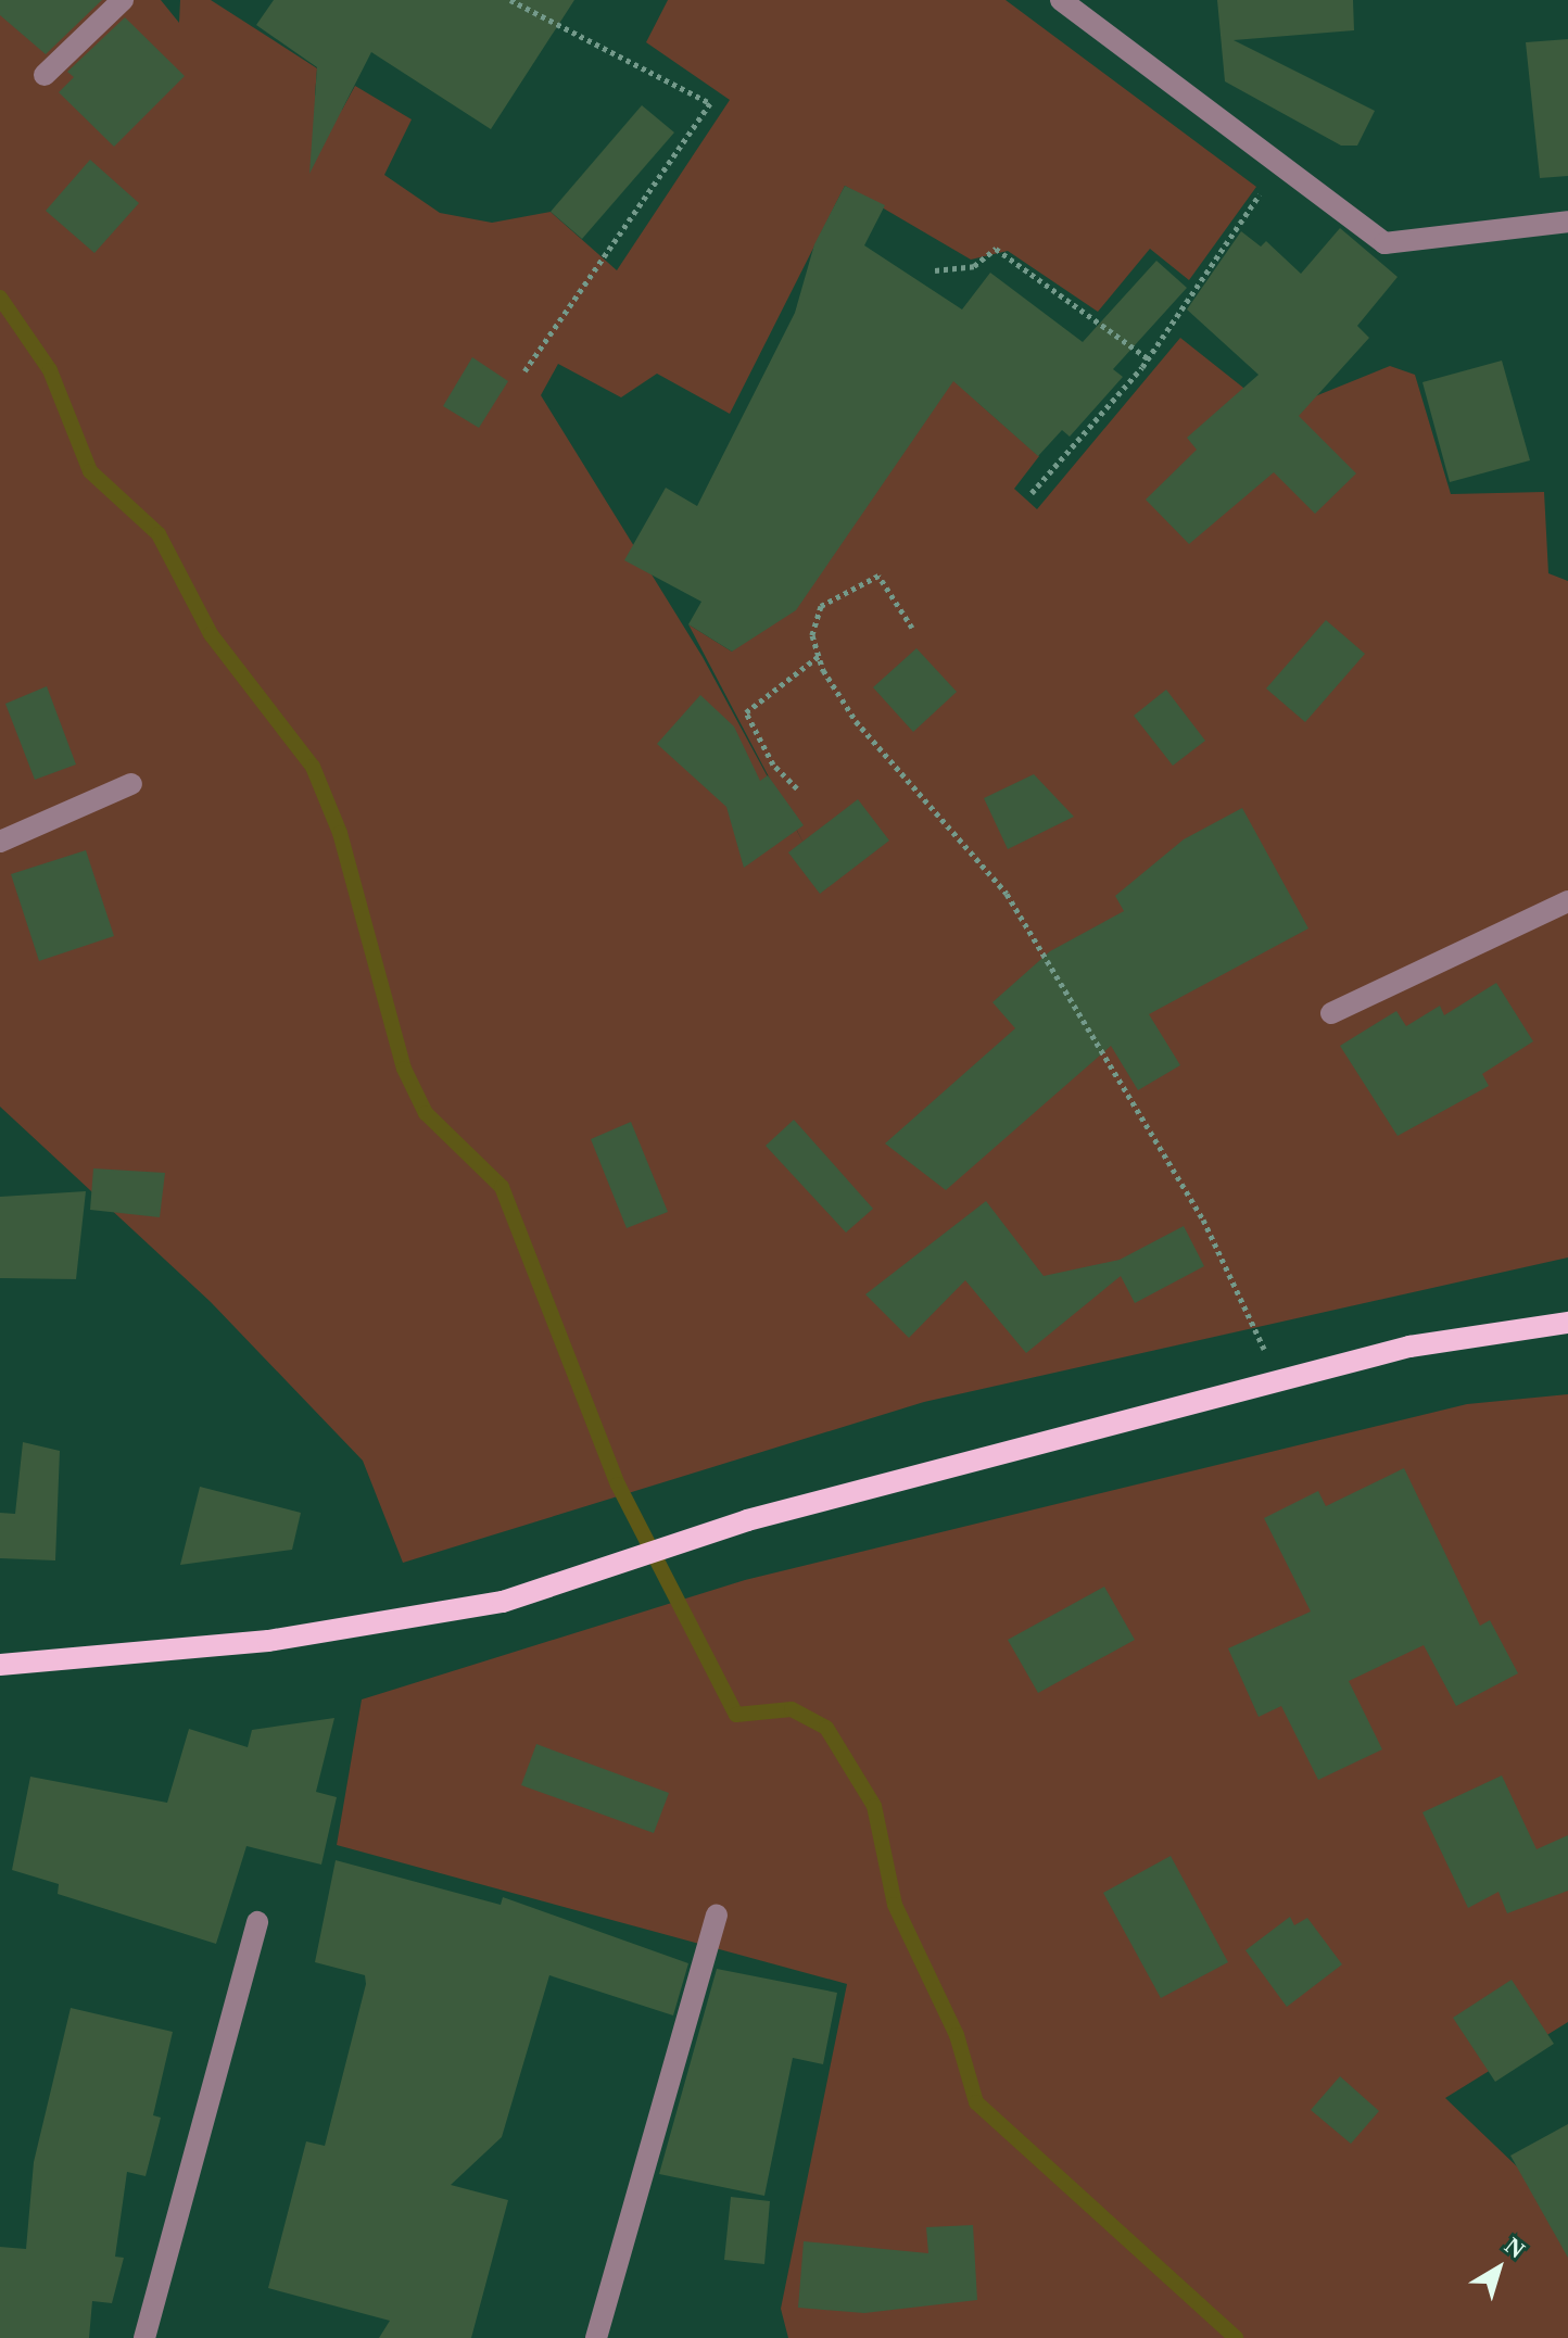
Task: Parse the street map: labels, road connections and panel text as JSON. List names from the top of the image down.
{
  "north": "top right"
}
